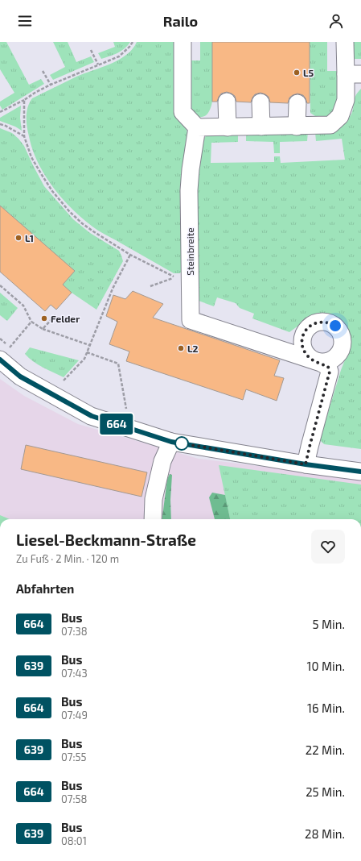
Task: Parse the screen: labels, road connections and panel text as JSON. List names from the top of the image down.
{
  "streets": {
    "street": ["Steinbreite"]
  },
  "places": [
    "L5",
    "L1",
    "Felder",
    "L2"
  ],
  "lines": ["bus line 664"],
  "page": {
    "header": "Railo",
    "on_map": "664",
    "heading": [
      ["Liesel-Beckmann-Straße", "Zu Fuß · 2 Min. · 120 m"],
      "Abfahrten"
    ],
    "list": [
      {
        "mark": "664",
        "name": "Bus",
        "note": "07:38",
        "value": "5 Min."
      },
      {
        "mark": "639",
        "name": "Bus",
        "note": "07:43",
        "value": "10 Min."
      },
      {
        "mark": "664",
        "name": "Bus",
        "note": "07:49",
        "value": "16 Min."
      },
      {
        "mark": "639",
        "name": "Bus",
        "note": "07:55",
        "value": "22 Min."
      },
      {
        "mark": "664",
        "name": "Bus",
        "note": "07:58",
        "value": "25 Min."
      },
      {
        "mark": "639",
        "name": "Bus",
        "note": "08:01",
        "value": "28 Min."
      }
    ]
  }
}
